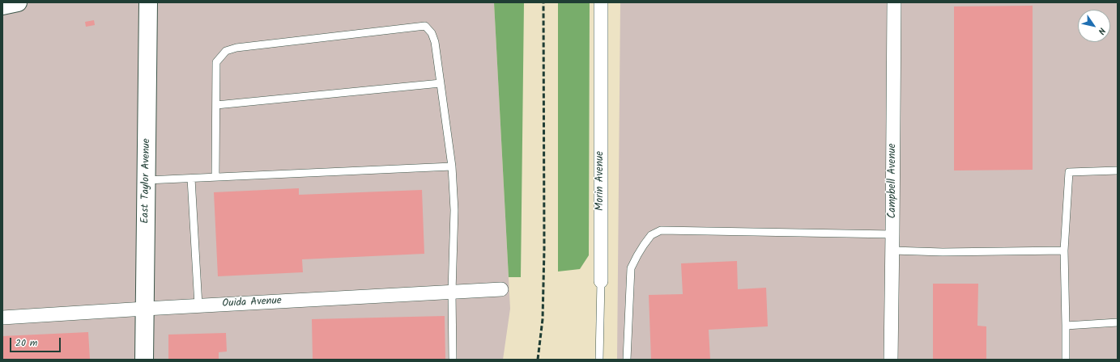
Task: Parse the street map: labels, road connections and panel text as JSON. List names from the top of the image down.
{
  "streets": {
    "street": [
      "East Taylor Avenue",
      "Morin Avenue",
      "Campbell Avenue",
      "Ouida Avenue"
    ]
  },
  "crossings": [
    ["East Taylor Avenue", "Ouida Avenue"]
  ],
  "scale_bar": "20 m",
  "north": "bottom right"
}
